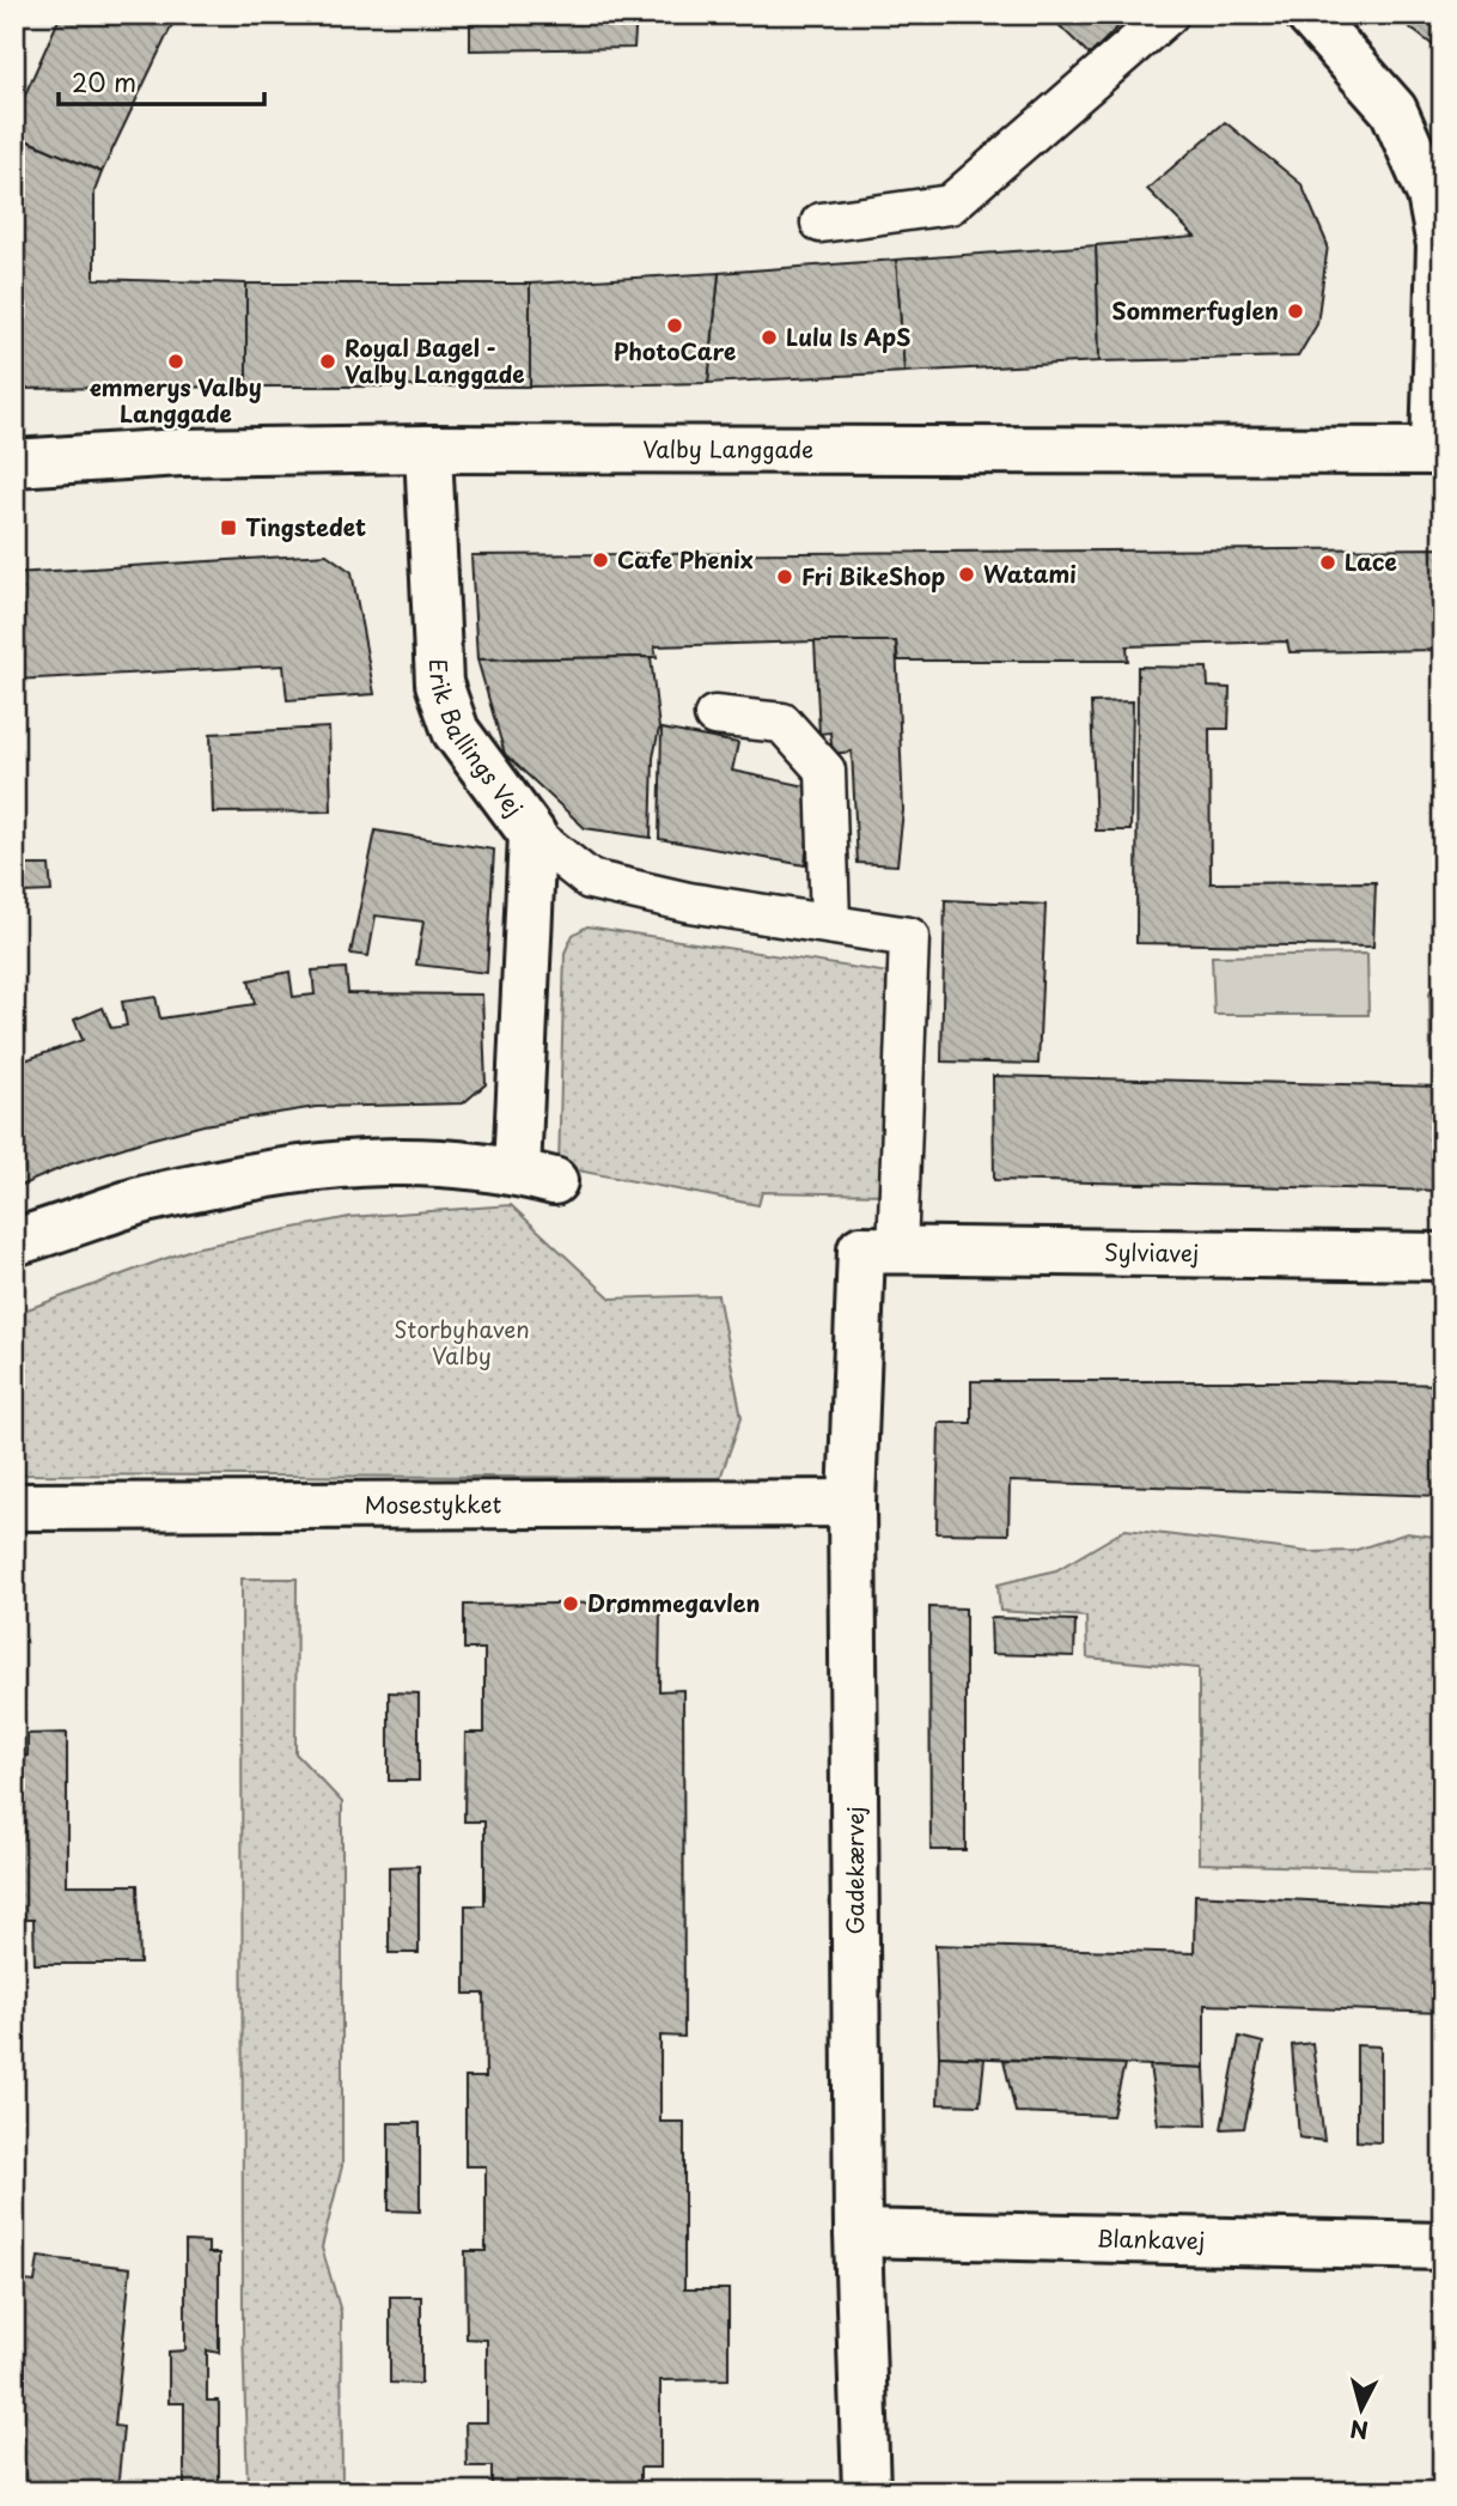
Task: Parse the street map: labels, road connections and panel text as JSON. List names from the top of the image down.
{
  "streets": {
    "street": [
      "Valby Langgade",
      "Erik Ballings Vej",
      "Sylviavej",
      "Mosestykket",
      "Gadekærvej",
      "Blankavej"
    ]
  },
  "crossings": [
    ["Valby Langgade", "Erik Ballings Vej"],
    ["Sylviavej", "Gadekærvej"],
    ["Mosestykket", "Gadekærvej"],
    ["Gadekærvej", "Blankavej"]
  ],
  "parks": ["Storbyhaven Valby"],
  "places": {
    "other": [
      "Sommerfuglen",
      "PhotoCare",
      "Lulu Is ApS",
      "emmerys Valby Langgade",
      "Royal Bagel - Valby Langgade",
      "Cafe Phenix",
      "Lace",
      "Watami",
      "Fri BikeShop",
      "Drømmegavlen"
    ],
    "transit": ["Tingstedet"]
  },
  "scale_bar": "20 m",
  "north": "bottom"
}
